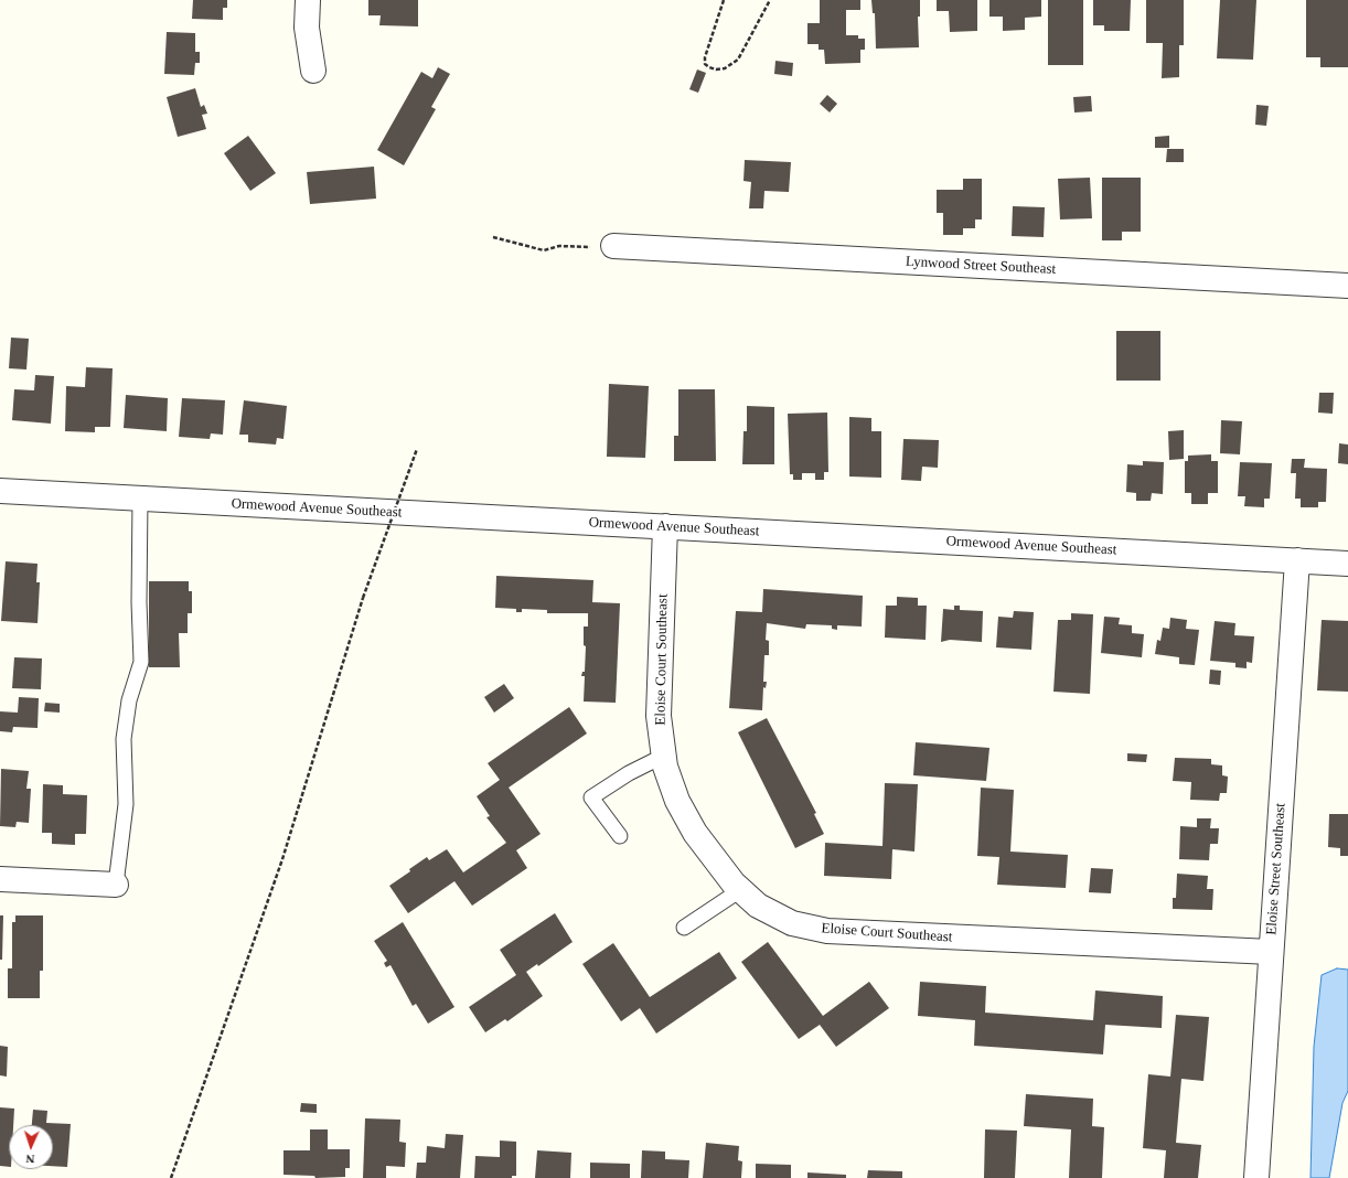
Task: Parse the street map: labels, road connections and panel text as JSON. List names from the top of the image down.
{
  "streets": {
    "street": [
      "Lynwood Street Southeast",
      "Ormewood Avenue Southeast",
      "Eloise Court Southeast",
      "Eloise Street Southeast"
    ]
  },
  "crossings": [
    ["Ormewood Avenue Southeast", "Eloise Court Southeast"],
    ["Ormewood Avenue Southeast", "Eloise Street Southeast"],
    ["Eloise Court Southeast", "Eloise Street Southeast"]
  ],
  "north": "bottom"
}
